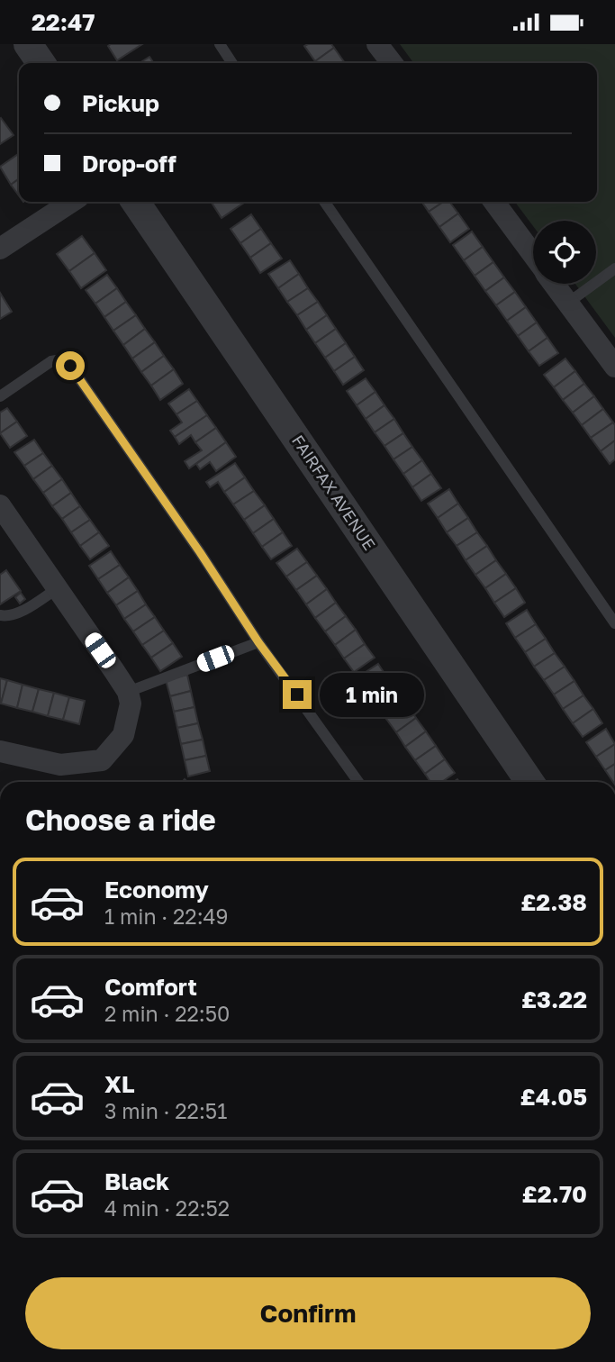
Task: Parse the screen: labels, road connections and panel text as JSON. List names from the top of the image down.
{
  "streets": {
    "street": ["FAIRFAX AVENUE"]
  },
  "page": {
    "status": "22:47",
    "banner": ["Pickup", "Drop-off"],
    "bubble": "1 min",
    "heading": "Choose a ride",
    "list": [
      {
        "name": "Economy",
        "note": "1 min · 22:49",
        "value": "£2.38"
      },
      {
        "name": "Comfort",
        "note": "2 min · 22:50",
        "value": "£3.22"
      },
      {
        "name": "XL",
        "note": "3 min · 22:51",
        "value": "£4.05"
      },
      {
        "name": "Black",
        "note": "4 min · 22:52",
        "value": "£2.70"
      }
    ],
    "buttons": "Confirm"
  }
}
